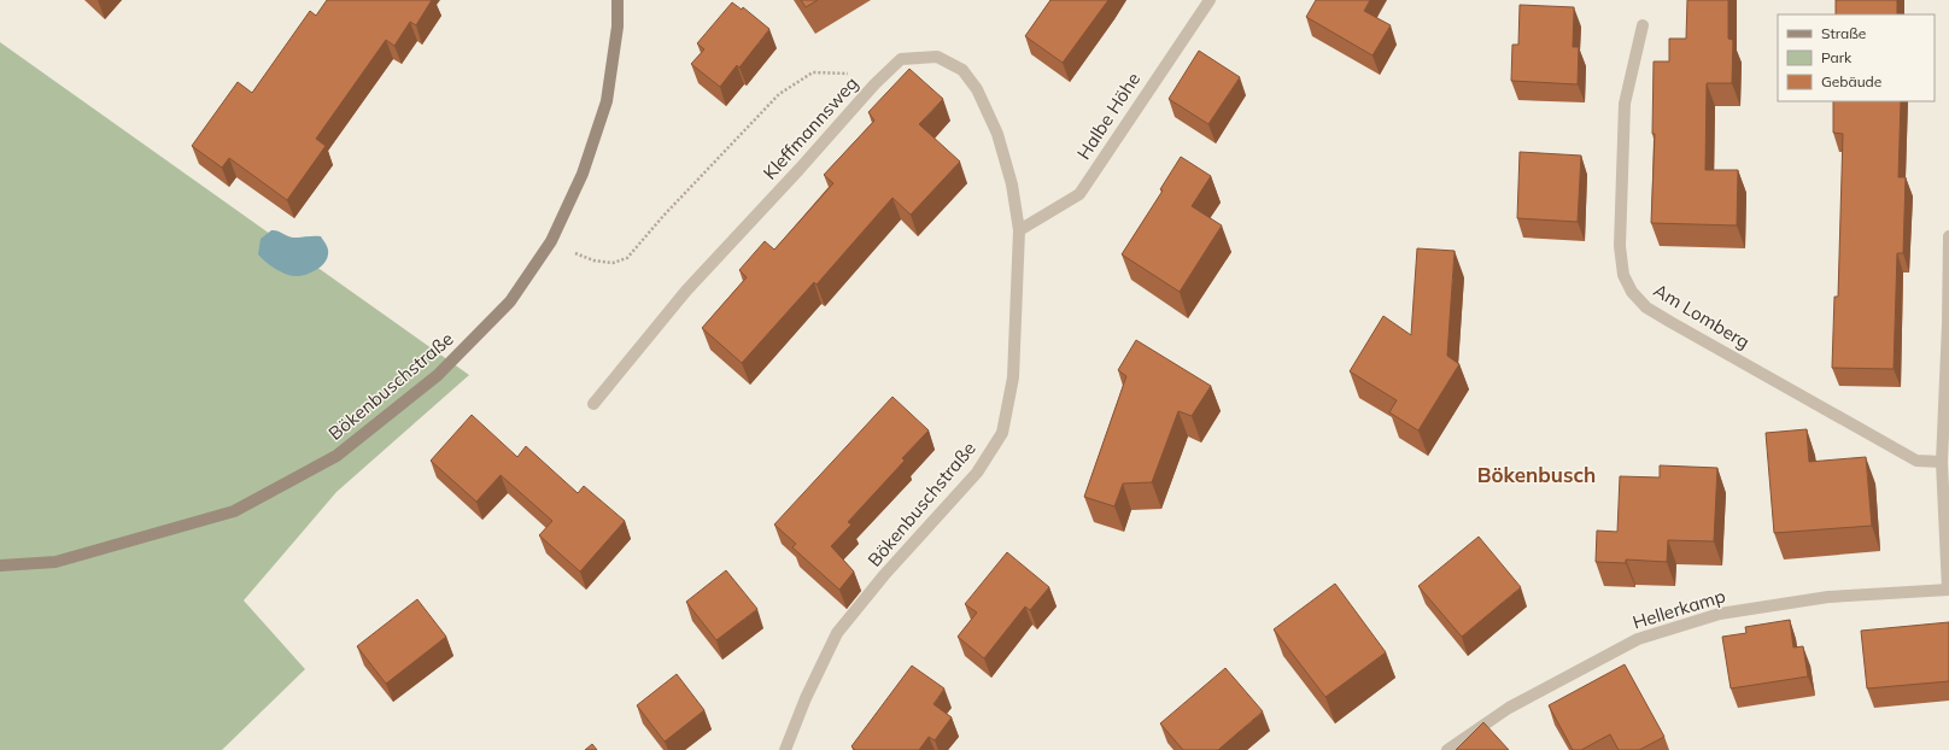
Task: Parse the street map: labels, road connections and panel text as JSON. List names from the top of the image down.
{
  "streets": {
    "main road": ["Bökenbuschstraße"],
    "street": [
      "Halbe Höhe",
      "Kleffmannsweg",
      "Am Lomberg",
      "Hellerkamp"
    ]
  },
  "crossings": [
    ["Halbe Höhe", "Kleffmannsweg"],
    ["Halbe Höhe", "Bökenbuschstraße"],
    ["Kleffmannsweg", "Bökenbuschstraße"]
  ],
  "districts": ["Bökenbusch"],
  "legend": ["Straße", "Park", "Gebäude"]
}
